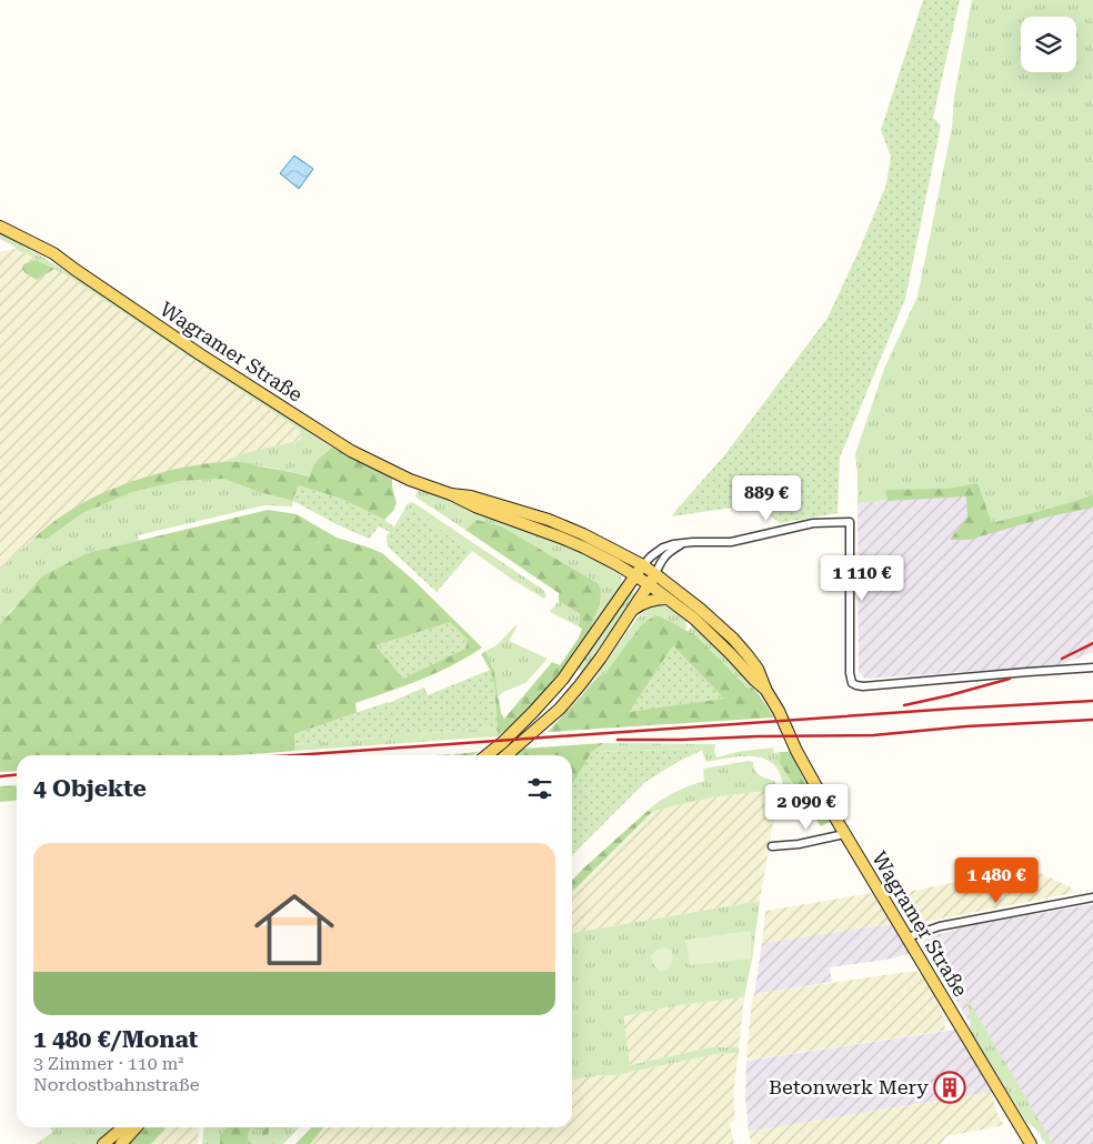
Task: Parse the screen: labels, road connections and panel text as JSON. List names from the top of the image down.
{
  "streets": {
    "main road": ["Wagramer Straße"]
  },
  "places": {
    "building": ["Betonwerk Mery"]
  },
  "page": {
    "price": [
      "889 €",
      "1 110 €",
      "2 090 €",
      "1 480 €"
    ],
    "heading": "4 Objekte",
    "list": [
      {
        "name": "1 480 €/Monat",
        "note": "3 Zimmer · 110 m² · Nordostbahnstraße"
      }
    ]
  }
}
